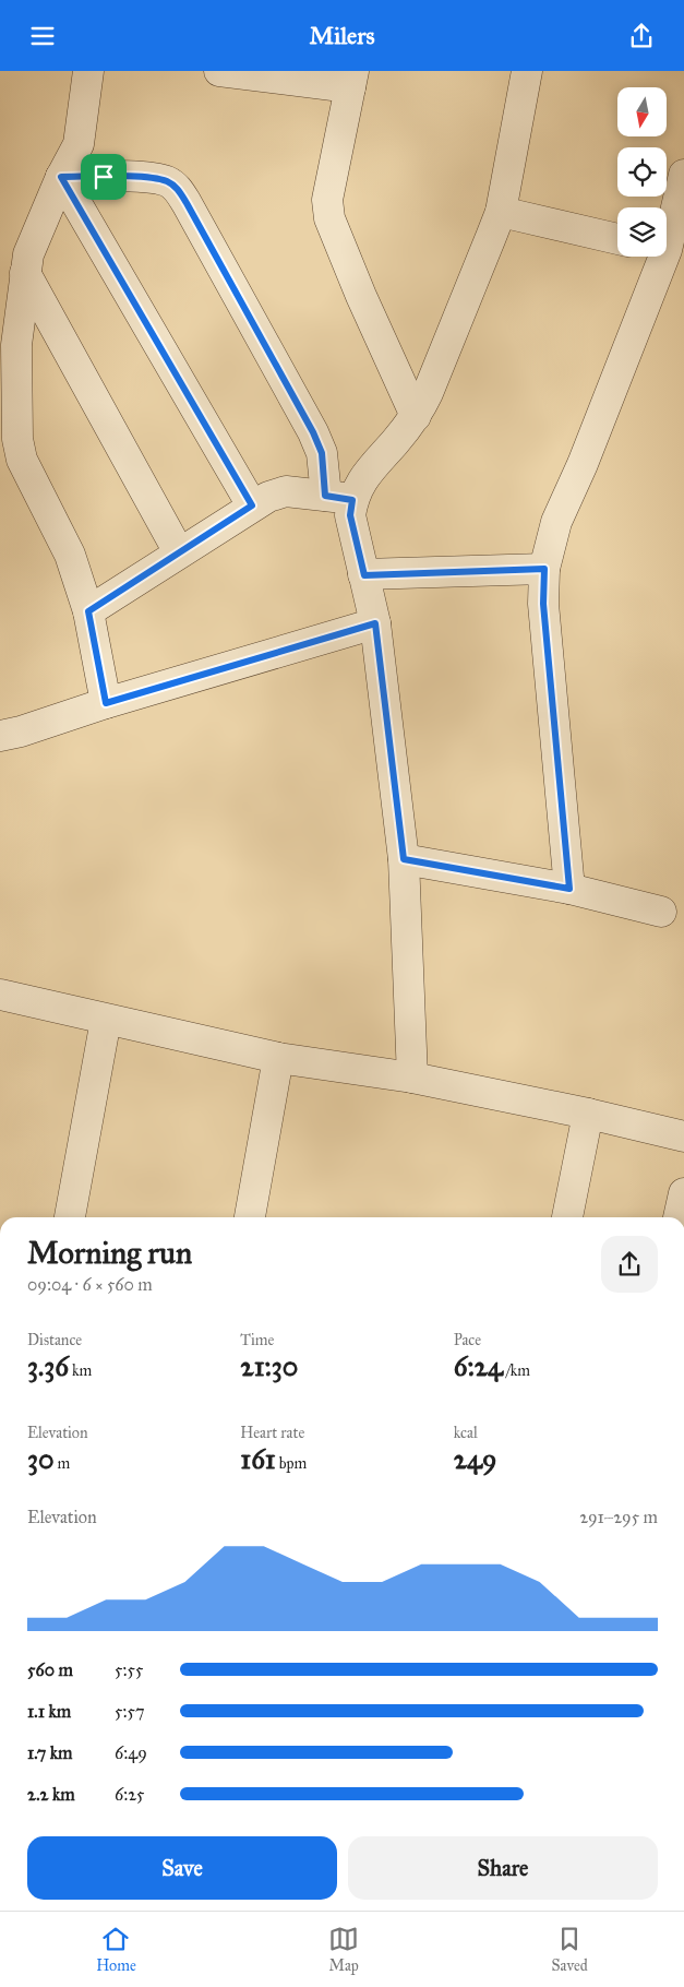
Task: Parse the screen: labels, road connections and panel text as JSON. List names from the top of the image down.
{
  "north": "bottom",
  "page": {
    "header": "Milers",
    "heading": ["Morning run", "09:04 · 6 × 560 m"],
    "stats": [
      ["Distance", "3.36 km"],
      ["Time", "21:30"],
      ["Pace", "6:24 /km"],
      ["Elevation", "30 m"],
      ["Heart rate", "161 bpm"],
      ["kcal", "249"]
    ],
    "chart": ["Elevation", "291–295 m"],
    "list": [
      {
        "name": "560 m",
        "note": "5:55"
      },
      {
        "name": "1.1 km",
        "note": "5:57"
      },
      {
        "name": "1.7 km",
        "note": "6:49"
      },
      {
        "name": "2.2 km",
        "note": "6:25"
      }
    ],
    "buttons": ["Save", "Share"],
    "tabs": ["Home", "Map", "Saved"]
  }
}
